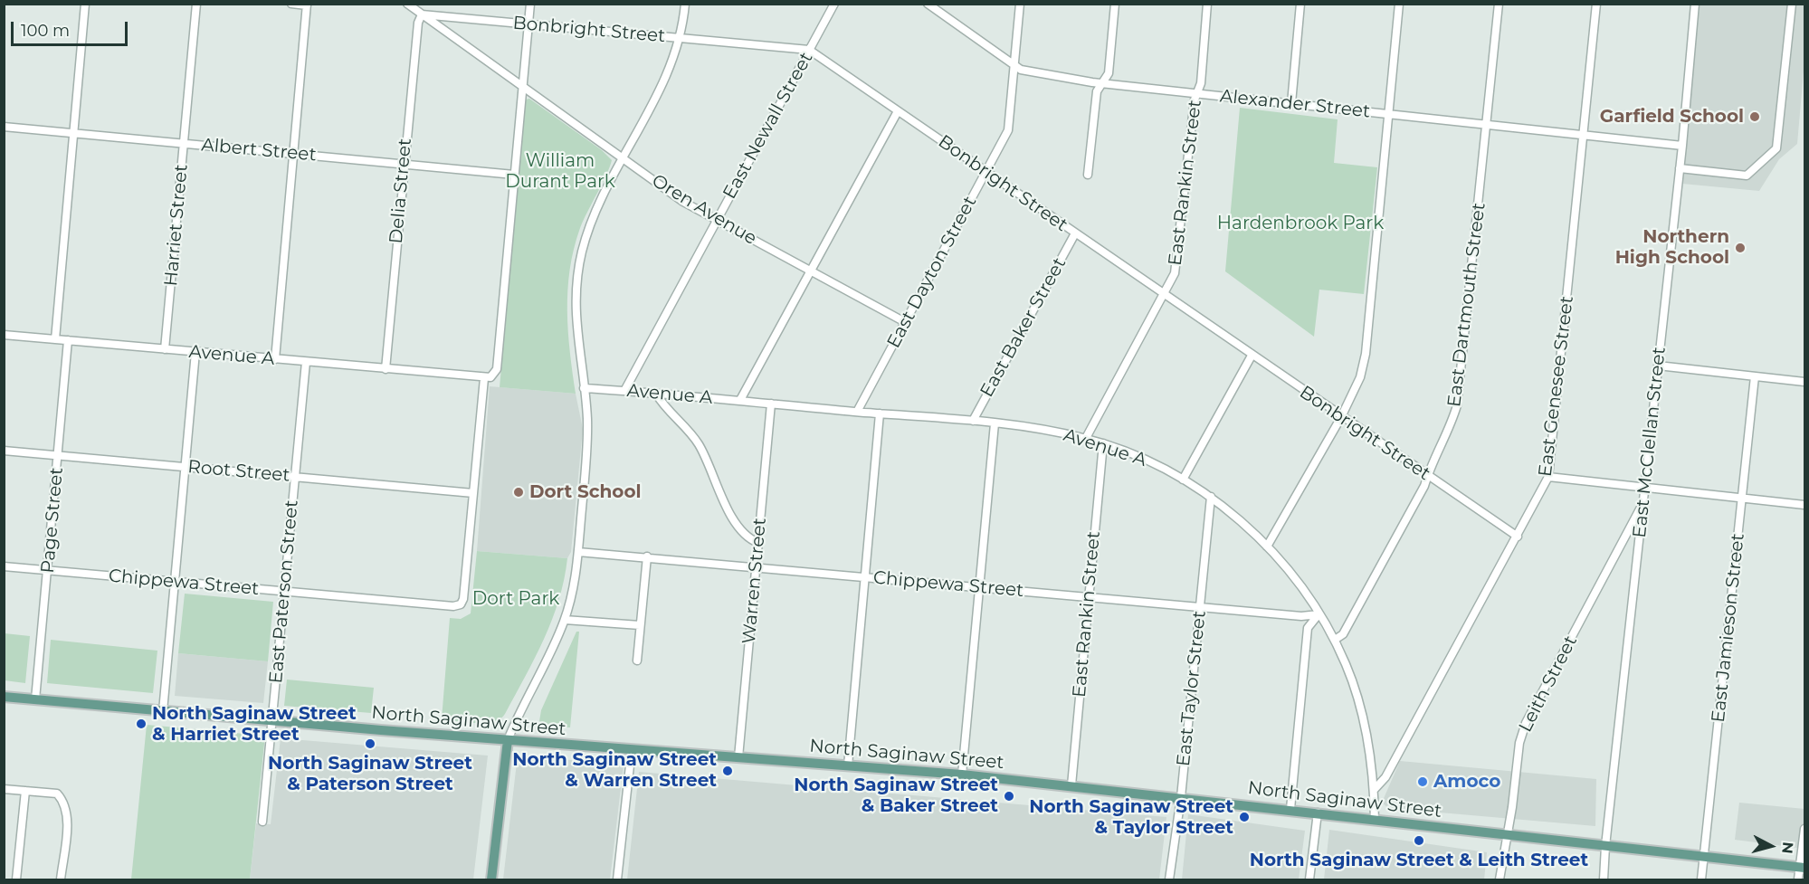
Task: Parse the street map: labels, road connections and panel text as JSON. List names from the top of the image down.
{
  "streets": {
    "main road": ["North Saginaw Street"],
    "street": [
      "Bonbright Street",
      "Alexander Street",
      "East Newall Street",
      "Albert Street",
      "East Rankin Street",
      "Delia Street",
      "Oren Avenue",
      "Harriet Street",
      "East Dayton Street",
      "East Dartmouth Street",
      "East Baker Street",
      "Avenue A",
      "East Genesee Street",
      "East McClellan Street",
      "Root Street",
      "Page Street",
      "Warren Street",
      "Chippewa Street",
      "East Paterson Street",
      "East Jamieson Street",
      "Leith Street",
      "East Taylor Street"
    ]
  },
  "crossings": [
    ["Bonbright Street", "East Newall Street"],
    ["Bonbright Street", "East Rankin Street"],
    ["Bonbright Street", "Delia Street"],
    ["Bonbright Street", "Oren Avenue"],
    ["Bonbright Street", "East Dayton Street"],
    ["Bonbright Street", "East Dartmouth Street"],
    ["Bonbright Street", "East Baker Street"],
    ["Bonbright Street", "East Genesee Street"],
    ["Alexander Street", "East Rankin Street"],
    ["Alexander Street", "East Dayton Street"],
    ["Alexander Street", "East Dartmouth Street"],
    ["Alexander Street", "East Genesee Street"],
    ["Alexander Street", "East McClellan Street"],
    ["East Newall Street", "Oren Avenue"],
    ["East Newall Street", "Avenue A"],
    ["Albert Street", "Delia Street"],
    ["Albert Street", "Harriet Street"],
    ["East Rankin Street", "Avenue A"],
    ["East Rankin Street", "Chippewa Street"],
    ["East Rankin Street", "North Saginaw Street"],
    ["Delia Street", "Oren Avenue"],
    ["Delia Street", "Avenue A"],
    ["Oren Avenue", "East Dayton Street"],
    ["Harriet Street", "Avenue A"],
    ["East Dayton Street", "Avenue A"],
    ["East Dartmouth Street", "Avenue A"],
    ["East Baker Street", "Avenue A"],
    ["East Baker Street", "Chippewa Street"],
    ["East Baker Street", "North Saginaw Street"],
    ["Avenue A", "East Genesee Street"],
    ["Avenue A", "Page Street"],
    ["Avenue A", "Warren Street"],
    ["Avenue A", "Chippewa Street"],
    ["Avenue A", "East Paterson Street"],
    ["Avenue A", "East Taylor Street"],
    ["Avenue A", "North Saginaw Street"],
    ["East McClellan Street", "Leith Street"],
    ["East McClellan Street", "North Saginaw Street"],
    ["Root Street", "Page Street"],
    ["Root Street", "Chippewa Street"],
    ["Root Street", "East Paterson Street"],
    ["Page Street", "Chippewa Street"],
    ["Page Street", "North Saginaw Street"],
    ["Warren Street", "Chippewa Street"],
    ["Warren Street", "North Saginaw Street"],
    ["Chippewa Street", "East Paterson Street"],
    ["Chippewa Street", "East Taylor Street"],
    ["East Paterson Street", "North Saginaw Street"],
    ["East Jamieson Street", "North Saginaw Street"],
    ["Leith Street", "North Saginaw Street"],
    ["East Taylor Street", "North Saginaw Street"]
  ],
  "parks": ["William Durant Park", "Hardenbrook Park", "Dort Park"],
  "places": [
    "Garfield School",
    "Northern High School",
    "Dort School",
    "North Saginaw Street & Harriet Street",
    "North Saginaw Street & Paterson Street",
    "North Saginaw Street & Warren Street",
    "Amoco",
    "North Saginaw Street & Baker Street",
    "North Saginaw Street & Taylor Street",
    "North Saginaw Street & Leith Street"
  ],
  "scale_bar": "100 m",
  "north": "right"
}
